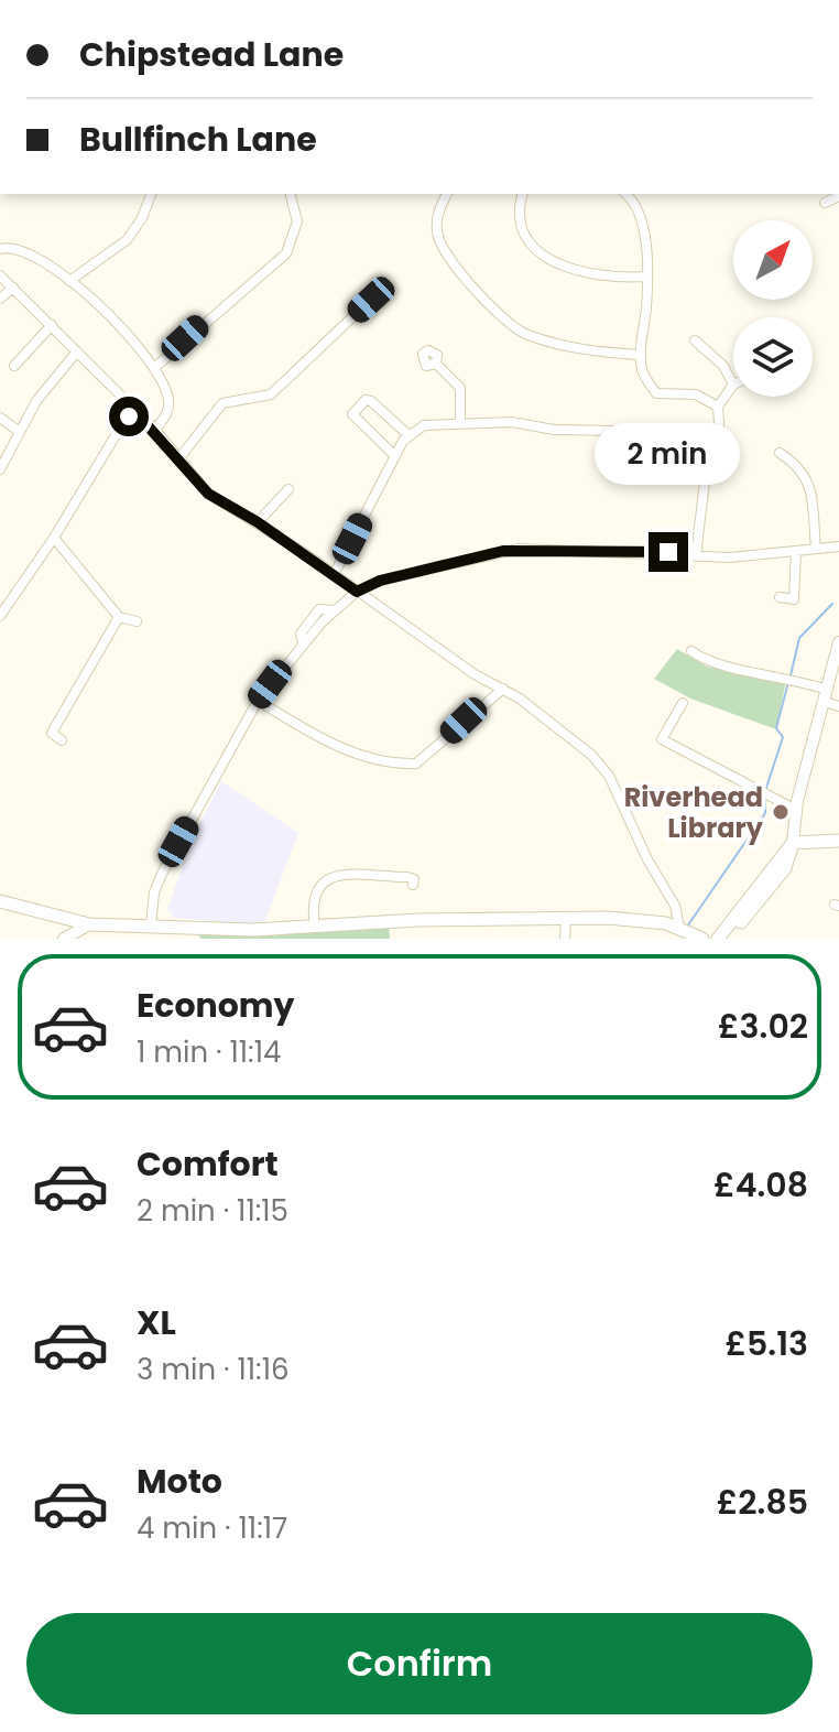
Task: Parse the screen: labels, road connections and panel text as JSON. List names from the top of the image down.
{
  "places": ["Riverhead Library"],
  "north": "top right",
  "page": {
    "banner": ["Chipstead Lane", "Bullfinch Lane"],
    "bubble": "2 min",
    "list": [
      {
        "name": "Economy",
        "note": "1 min · 11:14",
        "value": "£3.02"
      },
      {
        "name": "Comfort",
        "note": "2 min · 11:15",
        "value": "£4.08"
      },
      {
        "name": "XL",
        "note": "3 min · 11:16",
        "value": "£5.13"
      },
      {
        "name": "Moto",
        "note": "4 min · 11:17",
        "value": "£2.85"
      }
    ],
    "buttons": "Confirm"
  }
}
